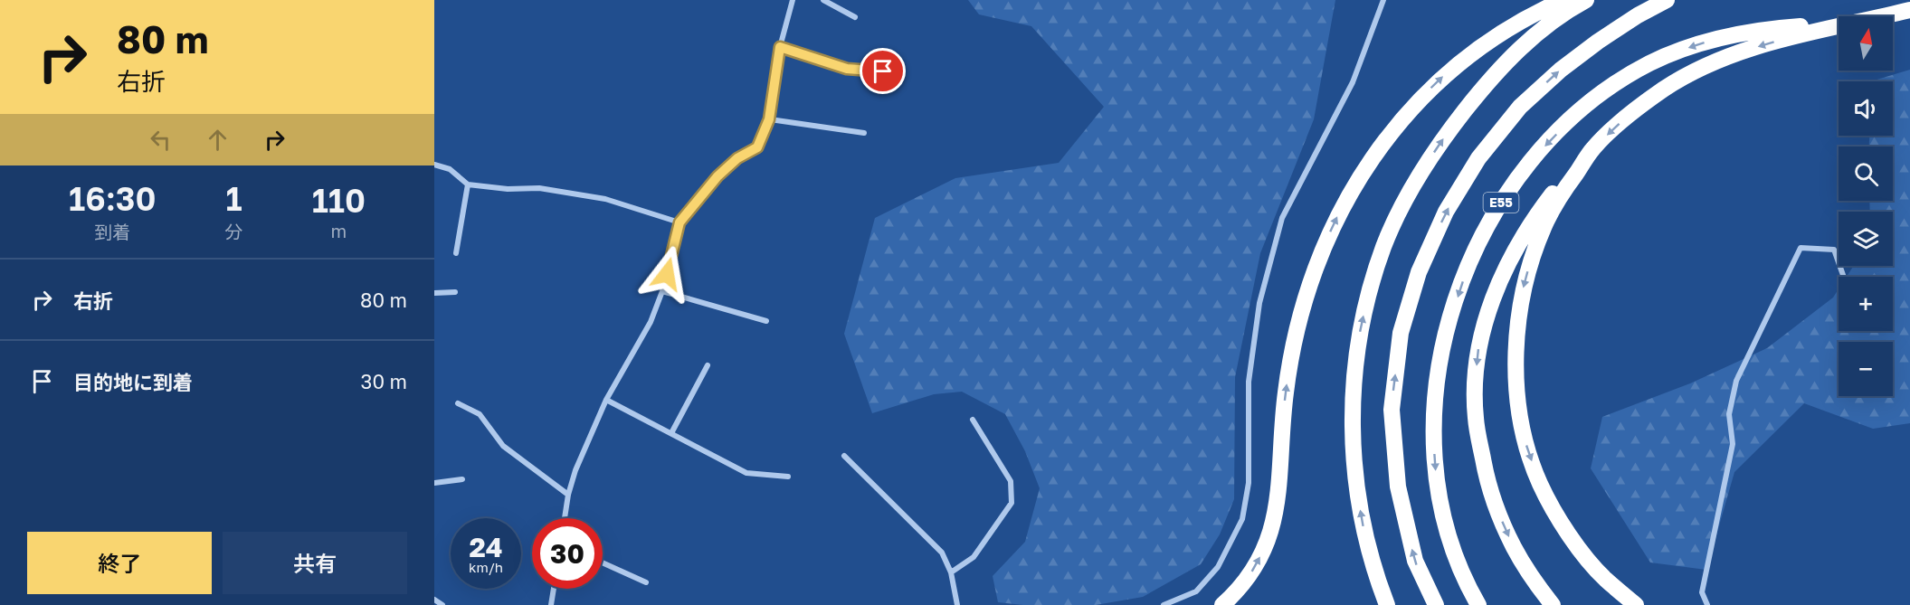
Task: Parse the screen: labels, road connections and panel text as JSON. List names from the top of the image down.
{
  "streets": {
    "highway": ["E55"]
  },
  "north": "top",
  "page": {
    "turn": ["80 m", "右折"],
    "map_buttons": ["+", "−"],
    "eta": [
      "16:30",
      "到着",
      "1",
      "分",
      "110",
      "m"
    ],
    "list": [
      {
        "name": "右折",
        "value": "80 m"
      },
      {
        "name": "目的地に到着",
        "value": "30 m"
      }
    ],
    "speed": "24 km/h",
    "limit": "30",
    "buttons": ["終了", "共有"]
  }
}
